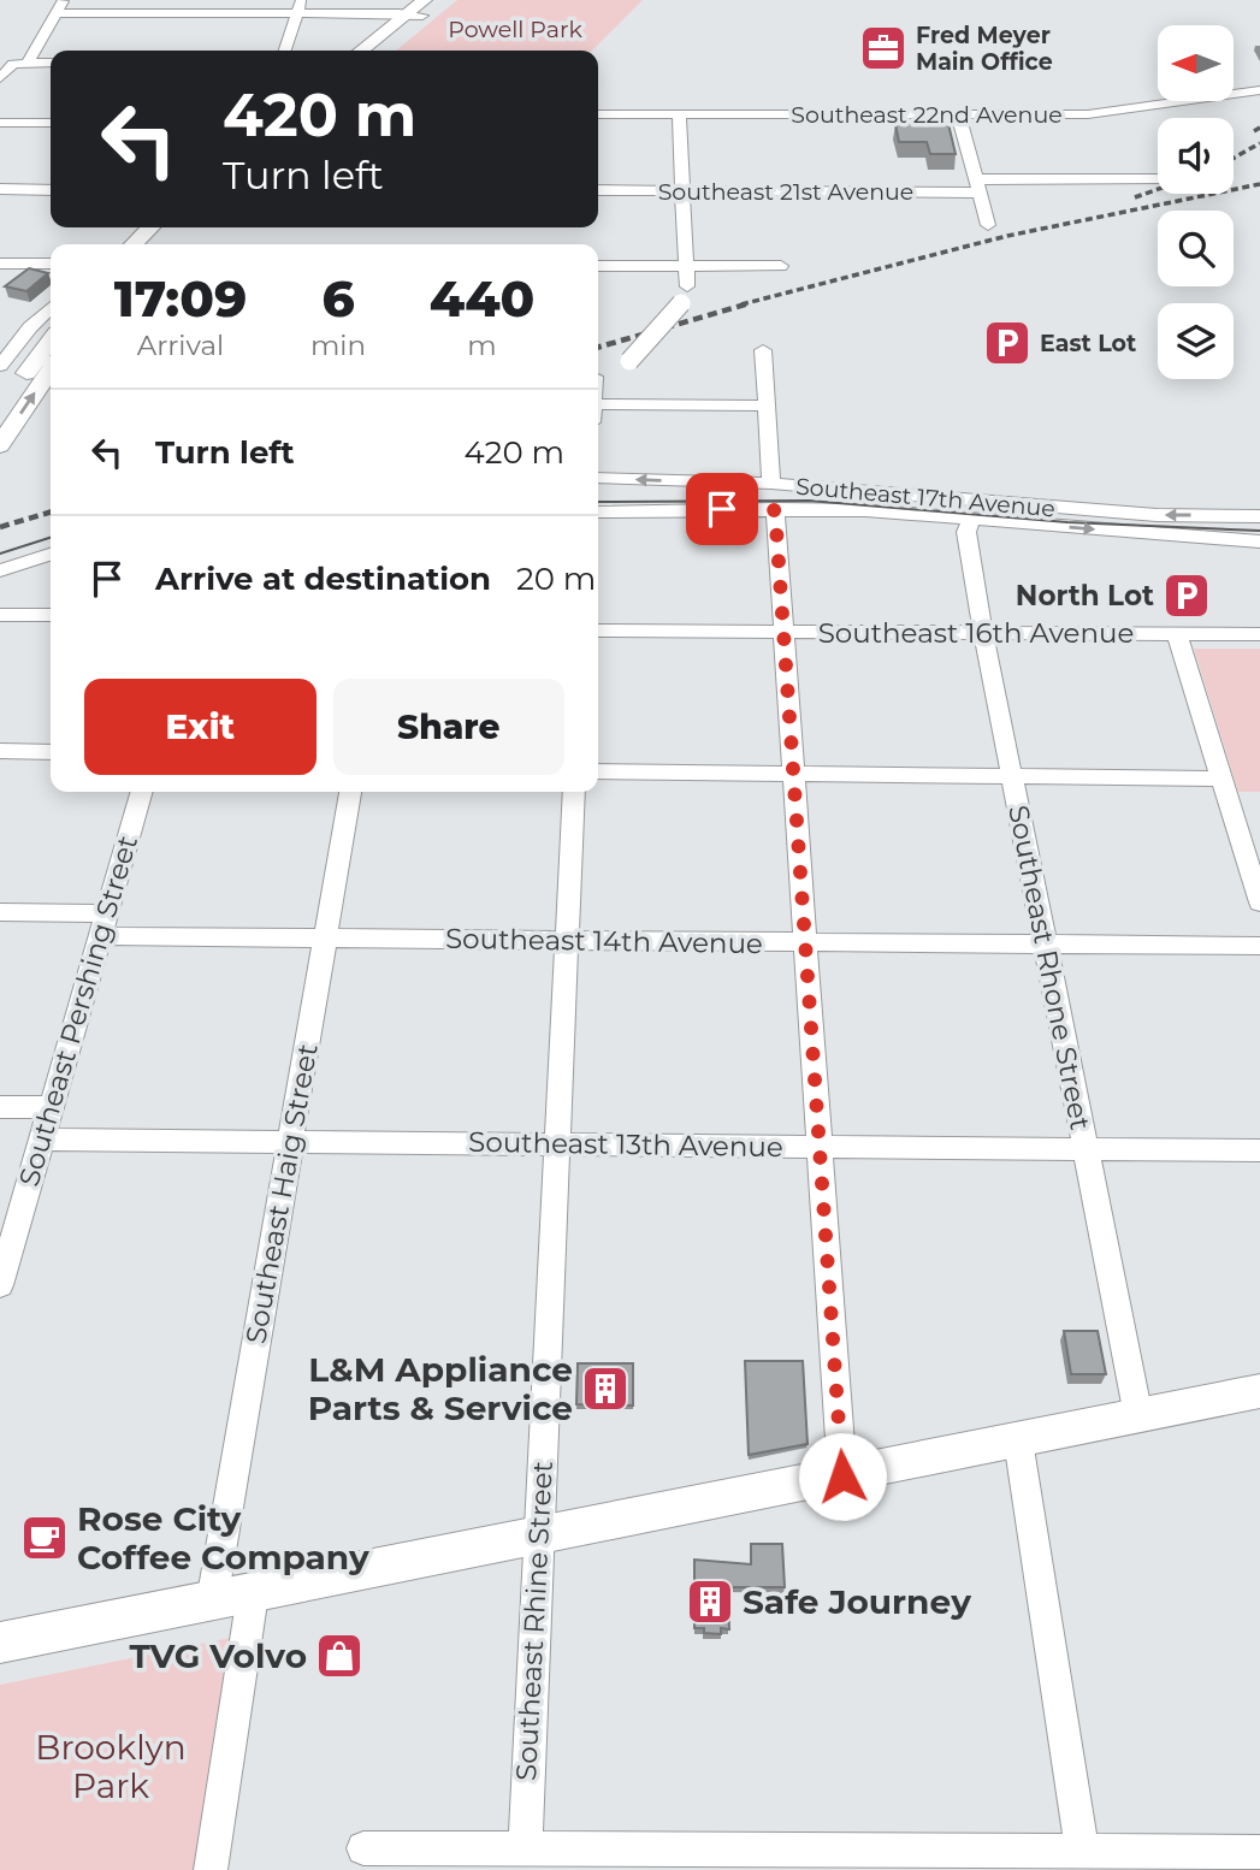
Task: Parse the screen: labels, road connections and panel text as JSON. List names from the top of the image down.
{
  "streets": {
    "street": [
      "Southeast 22nd Avenue",
      "Southeast 21st Avenue",
      "Southeast 17th Avenue",
      "Southeast 16th Avenue",
      "Southeast 14th Avenue",
      "Southeast Rhone Street",
      "Southeast Pershing Street",
      "Southeast 13th Avenue",
      "Southeast Haig Street",
      "Southeast Rhine Street"
    ]
  },
  "crossings": [
    ["Southeast 17th Avenue", "Southeast Rhone Street"],
    ["Southeast 16th Avenue", "Southeast Rhone Street"],
    ["Southeast 14th Avenue", "Southeast Rhone Street"],
    ["Southeast 14th Avenue", "Southeast Pershing Street"],
    ["Southeast 14th Avenue", "Southeast Haig Street"],
    ["Southeast 14th Avenue", "Southeast Rhine Street"],
    ["Southeast Rhone Street", "Southeast 13th Avenue"],
    ["Southeast Pershing Street", "Southeast 13th Avenue"],
    ["Southeast 13th Avenue", "Southeast Haig Street"],
    ["Southeast 13th Avenue", "Southeast Rhine Street"]
  ],
  "parks": ["Powell Park", "Brooklyn Park"],
  "places": {
    "office": ["Fred Meyer Main Office"],
    "parking": ["East Lot", "North Lot"],
    "building": ["L&M Appliance Parts & Service", "Safe Journey"],
    "cafe": ["Rose City Coffee Company"],
    "shop": ["TVG Volvo"]
  },
  "north": "left",
  "page": {
    "turn": ["420 m", "Turn left"],
    "eta": [
      "17:09",
      "Arrival",
      "6",
      "min",
      "440",
      "m"
    ],
    "list": [
      {
        "name": "Turn left",
        "value": "420 m"
      },
      {
        "name": "Arrive at destination",
        "value": "20 m"
      }
    ],
    "buttons": ["Exit", "Share"]
  }
}
